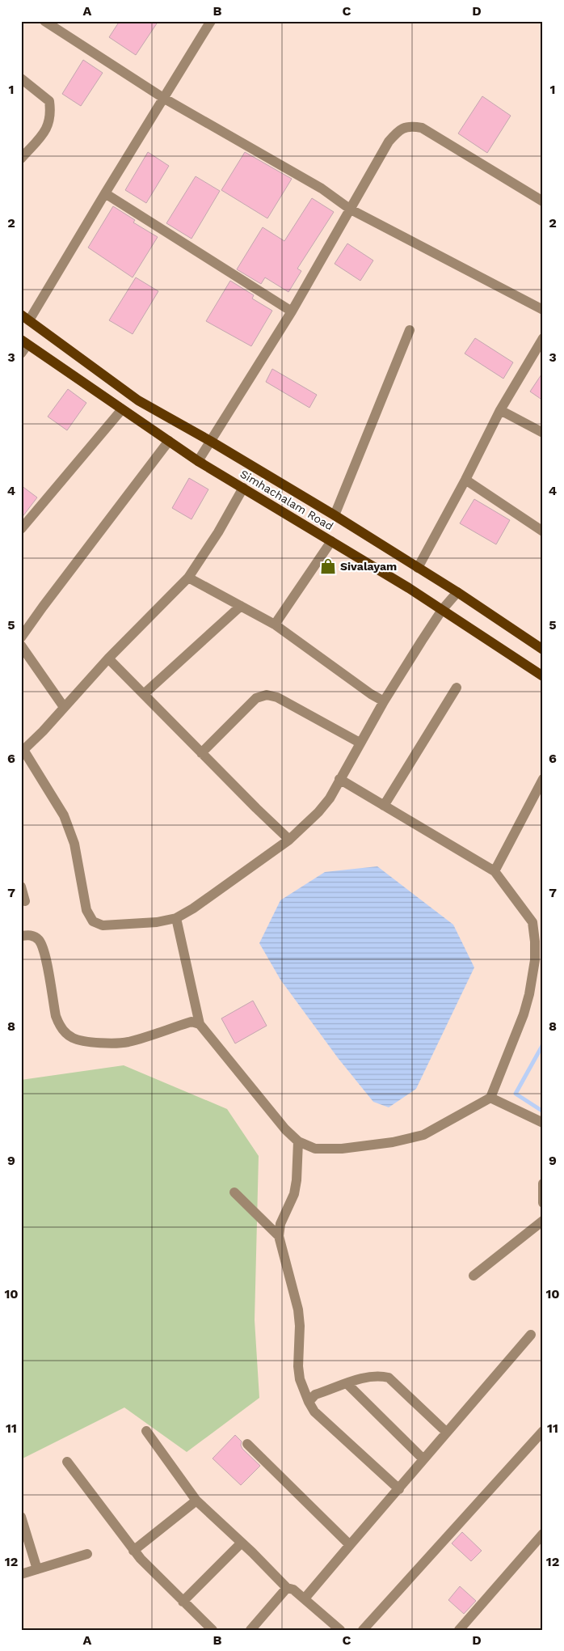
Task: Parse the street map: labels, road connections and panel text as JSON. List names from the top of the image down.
{
  "streets": {
    "main road": ["Simhachalam Road"]
  },
  "places": {
    "shop": ["Sivalayam"]
  },
  "grid": {
    "columns": [
      "A",
      "B",
      "C",
      "D"
    ],
    "rows": [
      "1",
      "2",
      "3",
      "4",
      "5",
      "6",
      "7",
      "8",
      "9",
      "10",
      "11",
      "12"
    ]
  }
}
